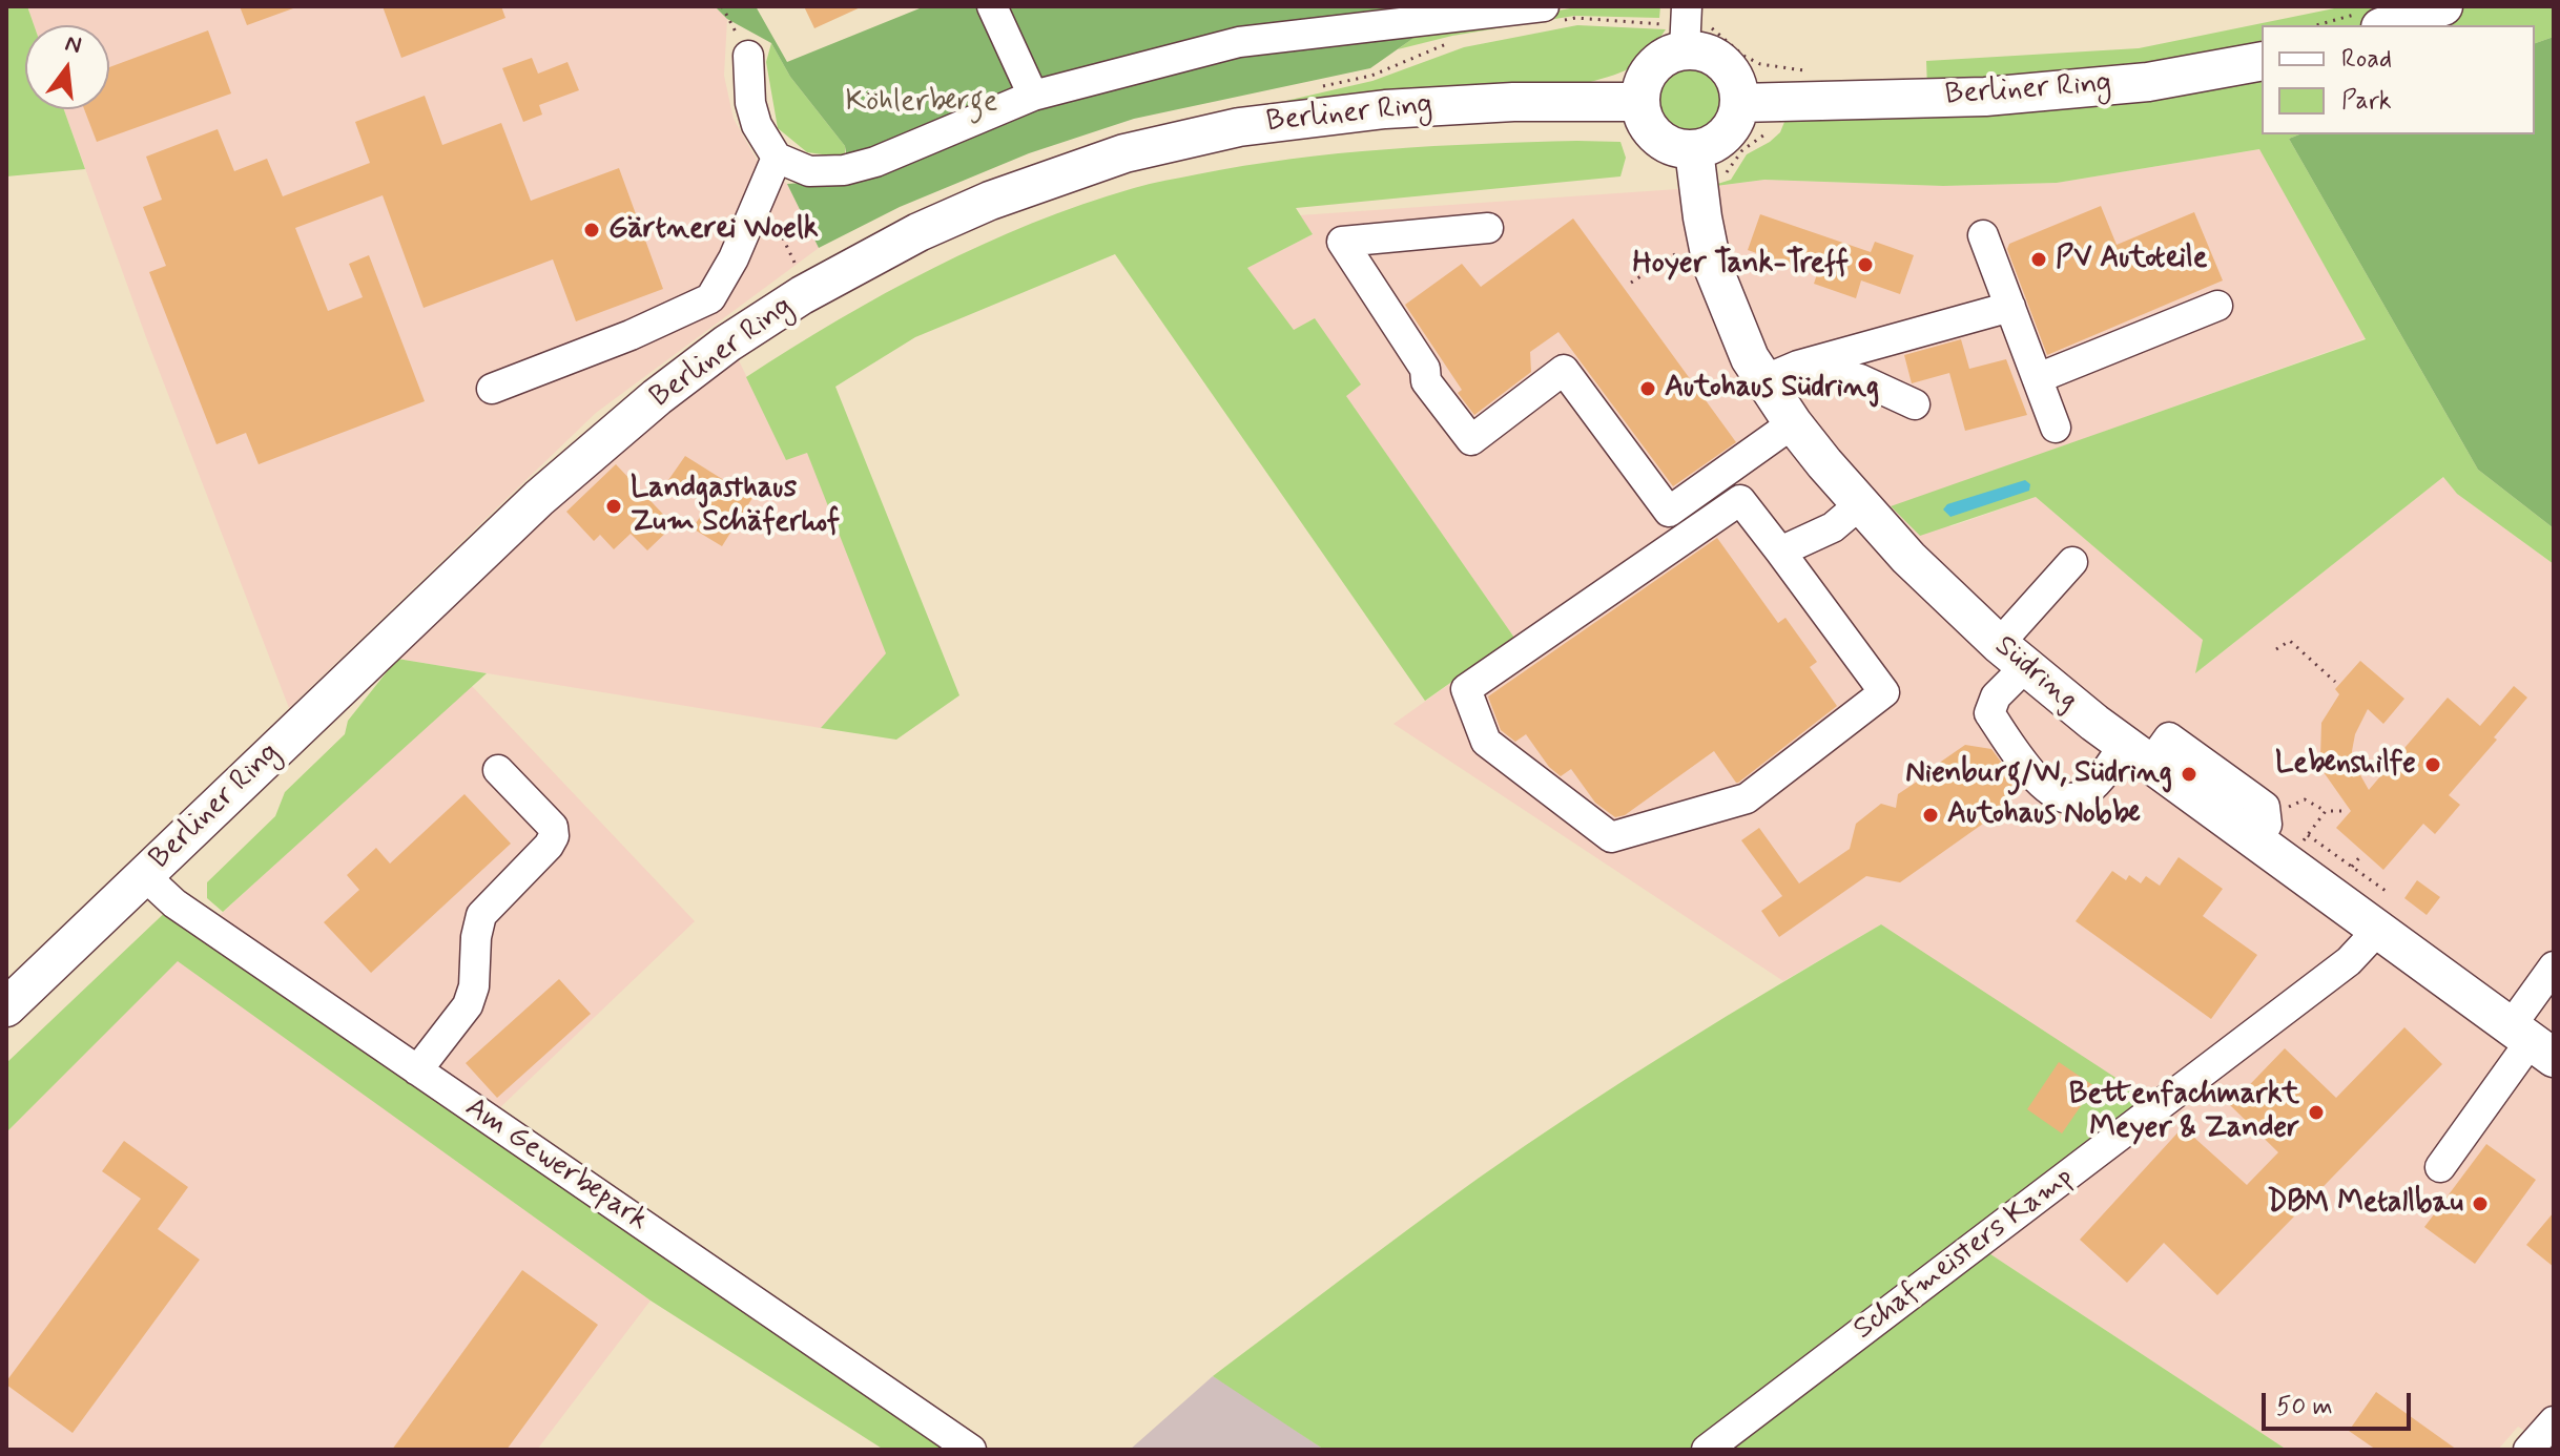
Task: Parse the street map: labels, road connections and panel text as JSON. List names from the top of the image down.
{
  "streets": {
    "main road": ["Berliner Ring", "Südring"],
    "street": ["Am Gewerbepark", "Schafmeisters Kamp"]
  },
  "crossings": [
    ["Berliner Ring", "Am Gewerbepark"],
    ["Südring", "Schafmeisters Kamp"]
  ],
  "parks": ["Köhlerberge"],
  "places": [
    "Gärtnerei Woelk",
    "PV Autoteile",
    "Hoyer Tank-Treff",
    "Autohaus Südring",
    "Landgasthaus Zum Schäferhof",
    "Lebenshilfe",
    "Nienburg/W, Südring",
    "Autohaus Nobbe",
    "Bettenfachmarkt Meyer & Zander",
    "DBM Metallbau"
  ],
  "legend": ["Road", "Park"],
  "scale_bar": "50 m",
  "north": "top"
}
